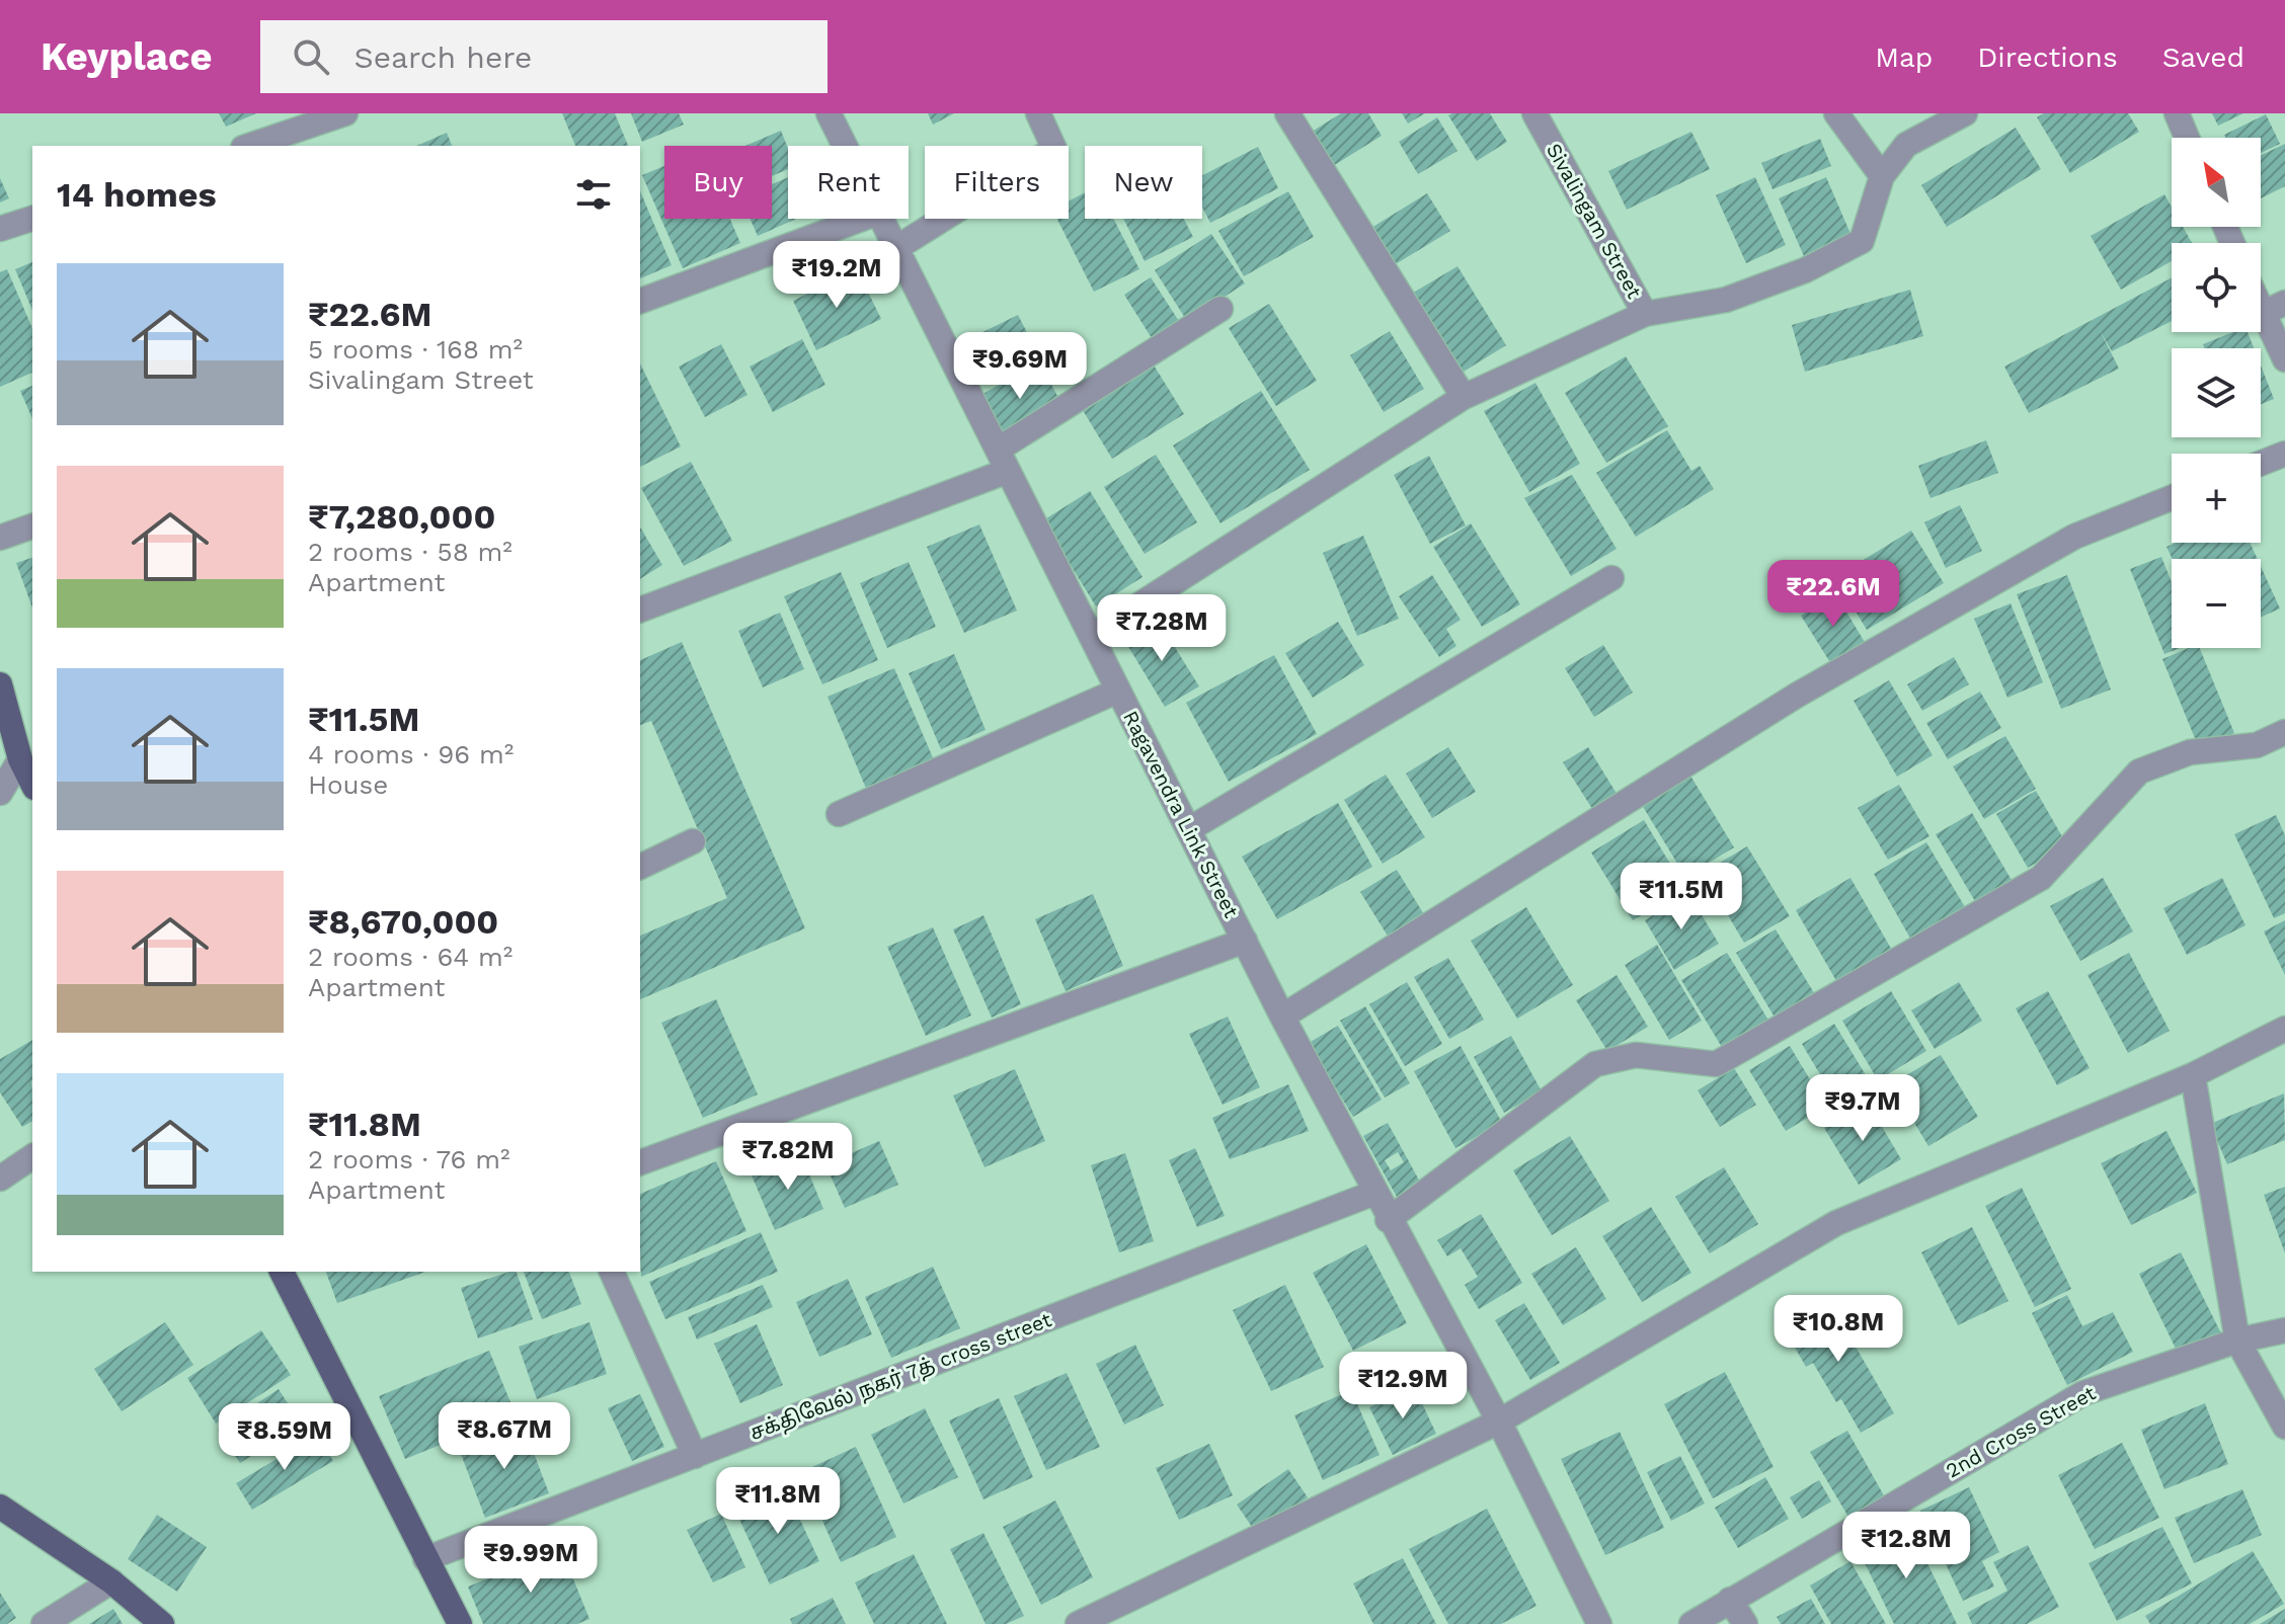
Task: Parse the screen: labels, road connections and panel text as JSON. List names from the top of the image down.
{
  "streets": {
    "street": [
      "Sivalingam Street",
      "Ragavendra Link Street",
      "சக்திவேல் நகர் 7த் cross street",
      "2nd Cross Street"
    ]
  },
  "crossings": [
    ["Ragavendra Link Street", "சக்திவேல் நகர் 7த் cross street"]
  ],
  "north": "top left",
  "page": {
    "header": "Keyplace",
    "search": "Search here",
    "nav": ["Map", "Directions", "Saved"],
    "map_buttons": ["+", "−"],
    "chip": [
      "Buy",
      "Rent",
      "Filters",
      "New"
    ],
    "heading": "14 homes",
    "price": [
      "₹19.2M",
      "₹9.69M",
      "₹22.6M",
      "₹7.28M",
      "₹11.5M",
      "₹9.7M",
      "₹7.82M",
      "₹10.8M",
      "₹12.9M",
      "₹8.67M",
      "₹8.59M",
      "₹11.8M",
      "₹12.8M",
      "₹9.99M"
    ],
    "list": [
      {
        "name": "₹22.6M",
        "note": "5 rooms · 168 m² · Sivalingam Street"
      },
      {
        "name": "₹7,280,000",
        "note": "2 rooms · 58 m² · Apartment"
      },
      {
        "name": "₹11.5M",
        "note": "4 rooms · 96 m² · House"
      },
      {
        "name": "₹8,670,000",
        "note": "2 rooms · 64 m² · Apartment"
      },
      {
        "name": "₹11.8M",
        "note": "2 rooms · 76 m² · Apartment"
      }
    ]
  }
}
